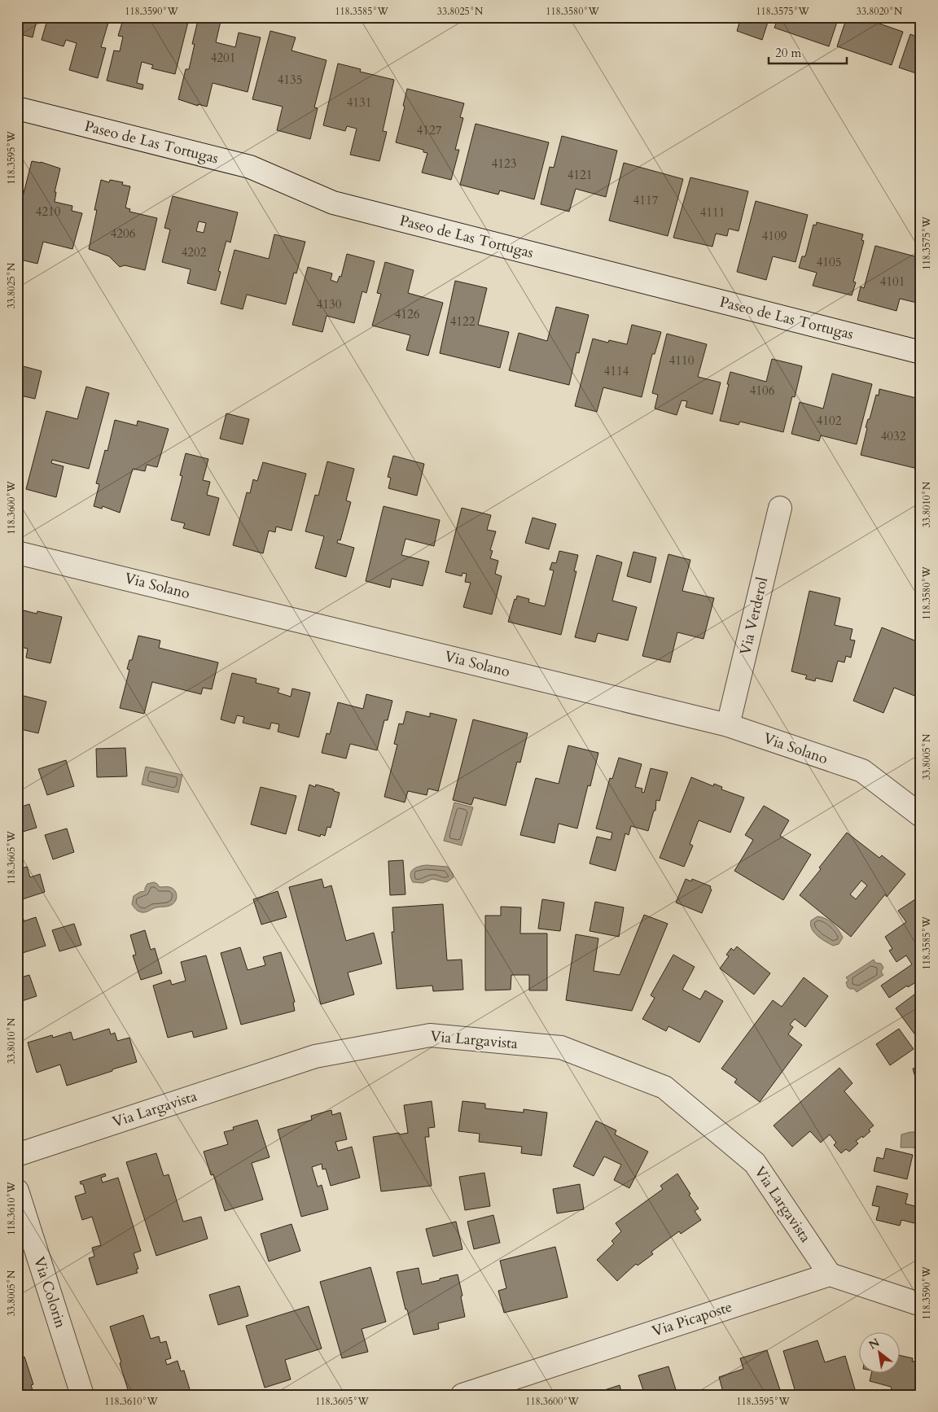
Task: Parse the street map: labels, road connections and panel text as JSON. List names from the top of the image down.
{
  "streets": {
    "street": [
      "Paseo de Las Tortugas",
      "Via Solano",
      "Via Verderol",
      "Via Largavista",
      "Via Colorin",
      "Via Picaposte"
    ]
  },
  "crossings": [
    ["Via Solano", "Via Verderol"],
    ["Via Largavista", "Via Picaposte"]
  ],
  "house_numbers": [
    "4201",
    "4135",
    "4131",
    "4127",
    "4123",
    "4121",
    "4117",
    "4210",
    "4111",
    "4206",
    "4109",
    "4202",
    "4105",
    "4101",
    "4130",
    "4126",
    "4122",
    "4110",
    "4114",
    "4106",
    "4102",
    "4032"
  ],
  "scale_bar": "20 m",
  "north": "top left",
  "coordinates": [
    "118.3590°W",
    "118.3585°W",
    "33.8025°N",
    "118.3580°W",
    "118.3575°W",
    "33.8020°N",
    "118.3595°W",
    "33.8010°N",
    "118.3600°W",
    "33.8005°N",
    "118.3605°W",
    "118.3610°W"
  ]
}
